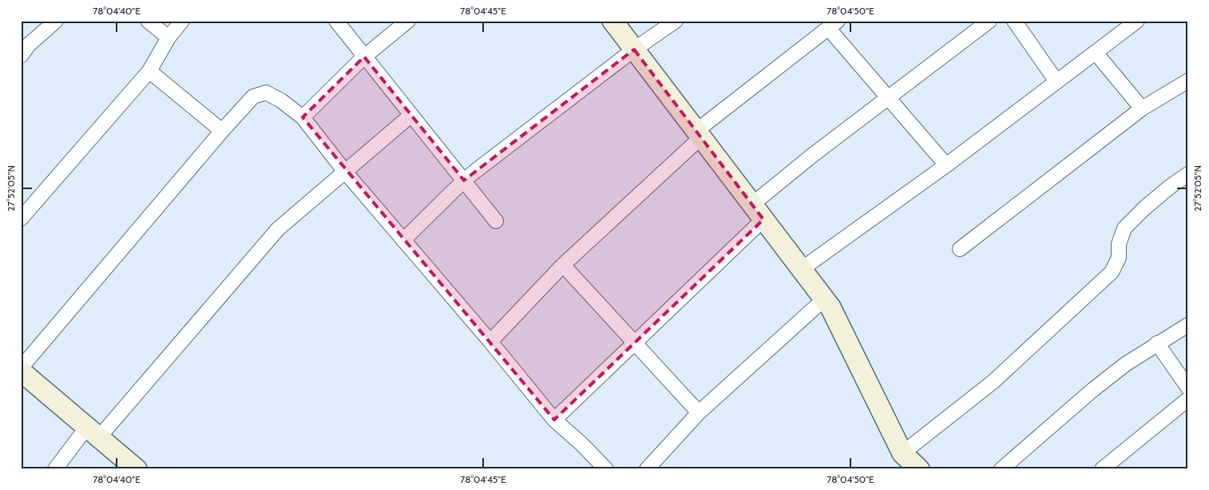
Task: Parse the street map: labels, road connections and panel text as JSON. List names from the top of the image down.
{
  "coordinates": [
    "78°04'40\"E",
    "78°04'45\"E",
    "78°04'50\"E",
    "27°52'05\"N"
  ]
}
